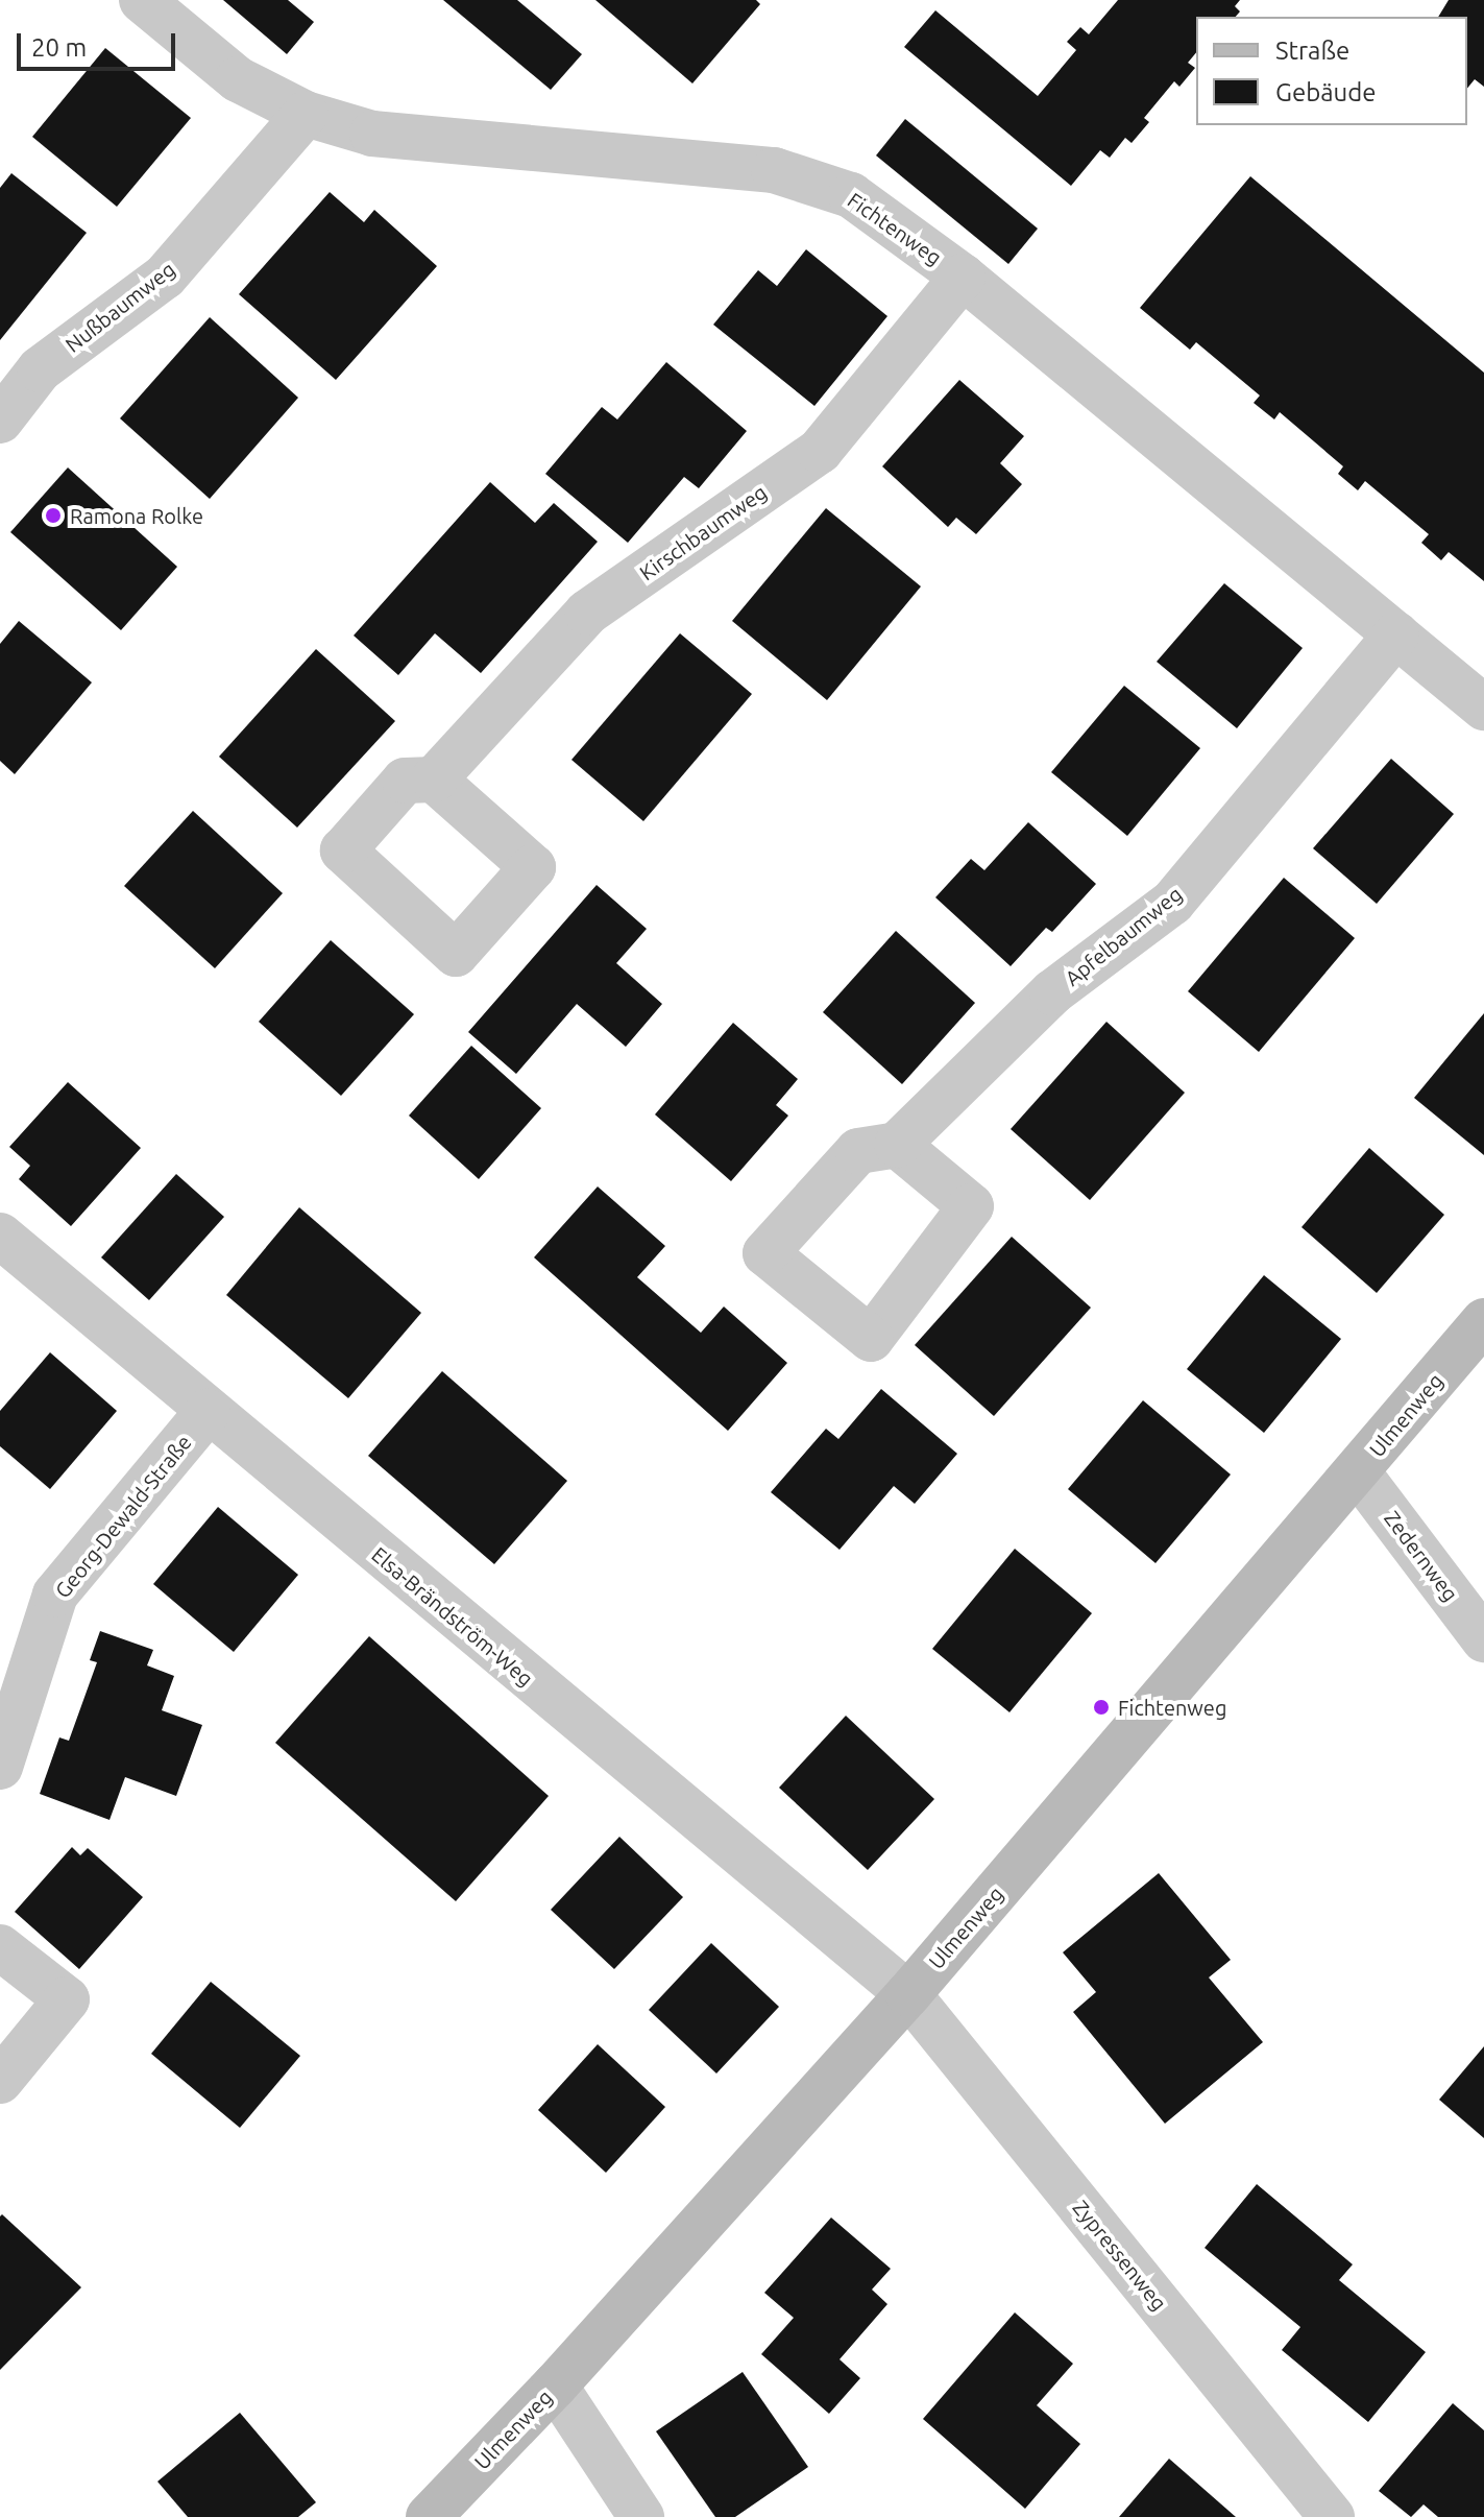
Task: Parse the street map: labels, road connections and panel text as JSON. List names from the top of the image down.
{
  "streets": {
    "street": [
      "Fichtenweg",
      "Nußbaumweg",
      "Kirschbaumweg",
      "Apfelbaumweg",
      "Ulmenweg",
      "Georg-Dewald-Straße",
      "Zedernweg",
      "Elsa-Brändström-Weg",
      "Zypressenweg"
    ]
  },
  "crossings": [
    ["Fichtenweg", "Nußbaumweg"],
    ["Fichtenweg", "Kirschbaumweg"],
    ["Fichtenweg", "Apfelbaumweg"],
    ["Ulmenweg", "Zedernweg"],
    ["Ulmenweg", "Elsa-Brändström-Weg"],
    ["Ulmenweg", "Zypressenweg"],
    ["Georg-Dewald-Straße", "Elsa-Brändström-Weg"],
    ["Elsa-Brändström-Weg", "Zypressenweg"]
  ],
  "places": ["Ramona Rolke", "Fichtenweg"],
  "legend": ["Straße", "Gebäude"],
  "scale_bar": "20 m"
}
